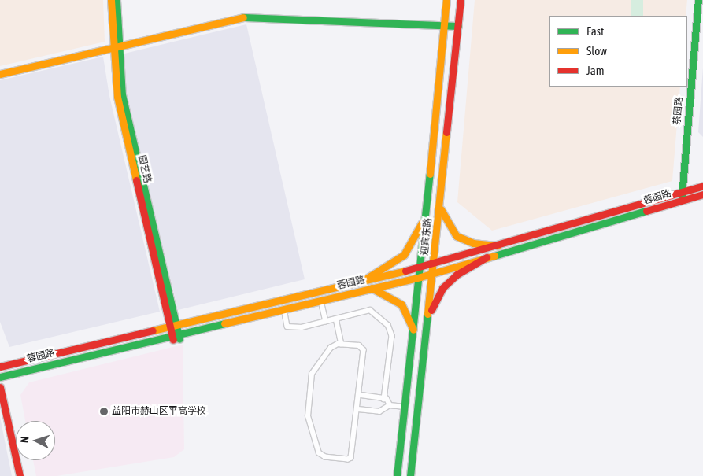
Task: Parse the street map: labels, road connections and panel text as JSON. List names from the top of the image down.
{
  "streets": {
    "main road": [
      "茶园路",
      "园艺路",
      "蓉园路",
      "迎宾东路"
    ]
  },
  "crossings": [
    ["茶园路", "蓉园路"],
    ["园艺路", "蓉园路"],
    ["蓉园路", "迎宾东路"]
  ],
  "places": ["益阳市赫山区平高学校"],
  "legend": ["Fast", "Slow", "Jam"],
  "north": "left"
}
